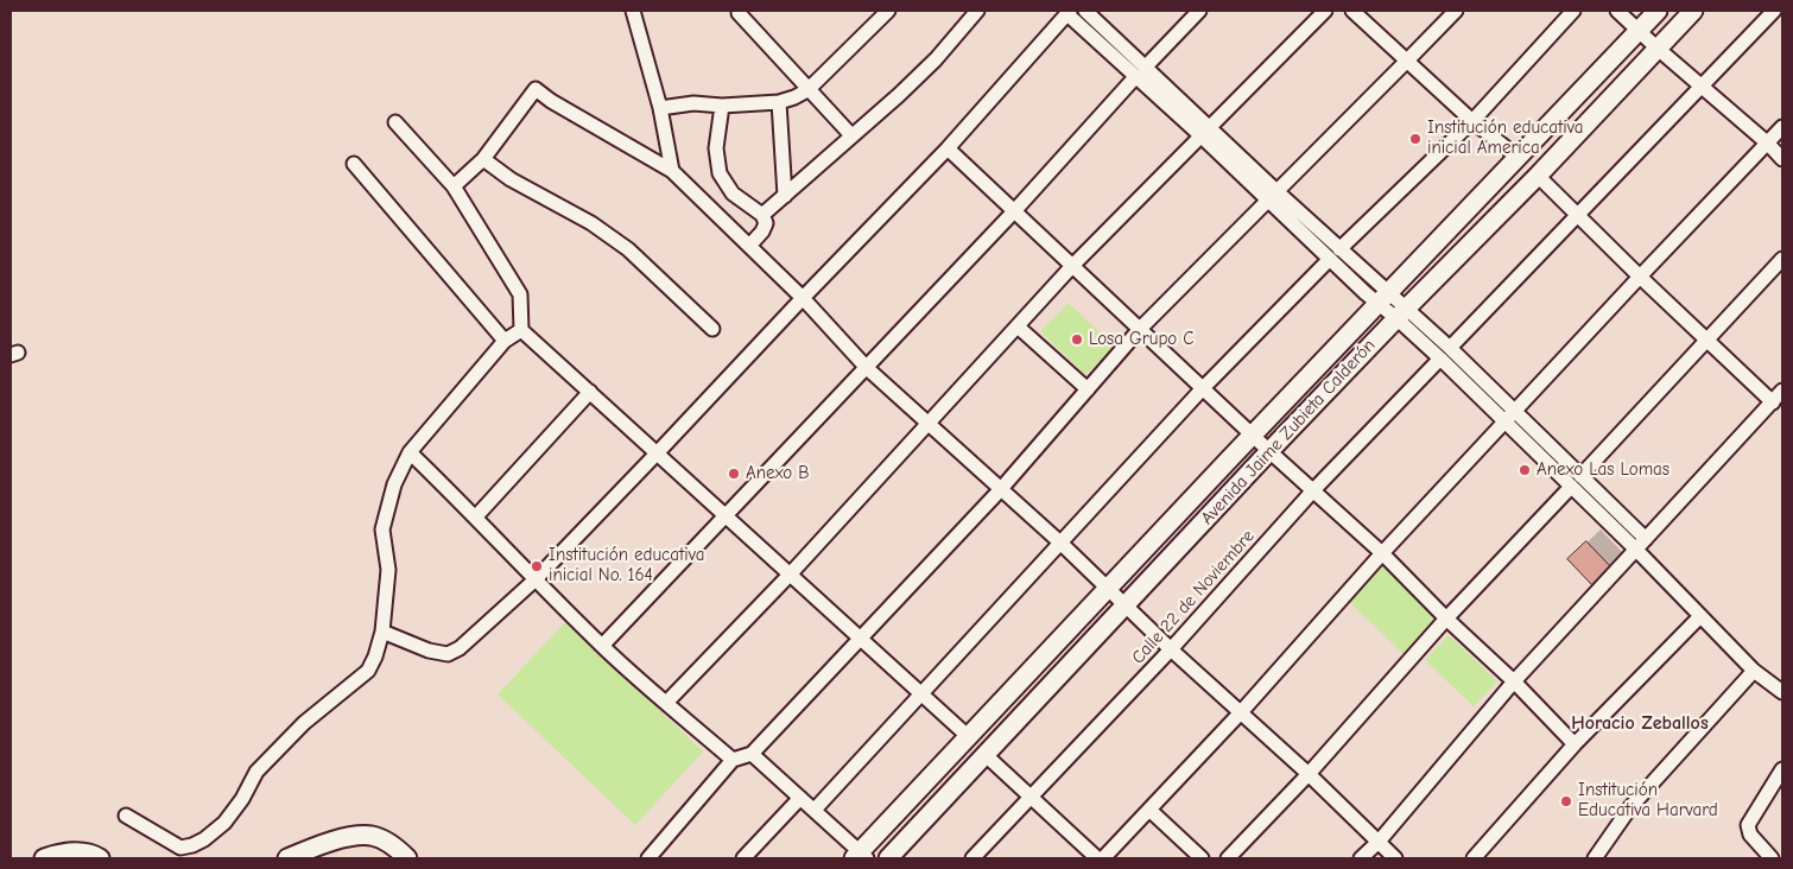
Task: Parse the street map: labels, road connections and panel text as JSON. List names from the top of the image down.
{
  "streets": {
    "street": ["Avenida Jaime Zubieta Calderón", "Calle 22 de Noviembre"]
  },
  "districts": ["Horacio Zeballos"],
  "places": [
    "Institución educativa inicial America",
    "Losa Grupo C",
    "Anexo Las Lomas",
    "Anexo B",
    "Institución educativa inicial No. 164",
    "Institución Educativa Harvard"
  ]
}
